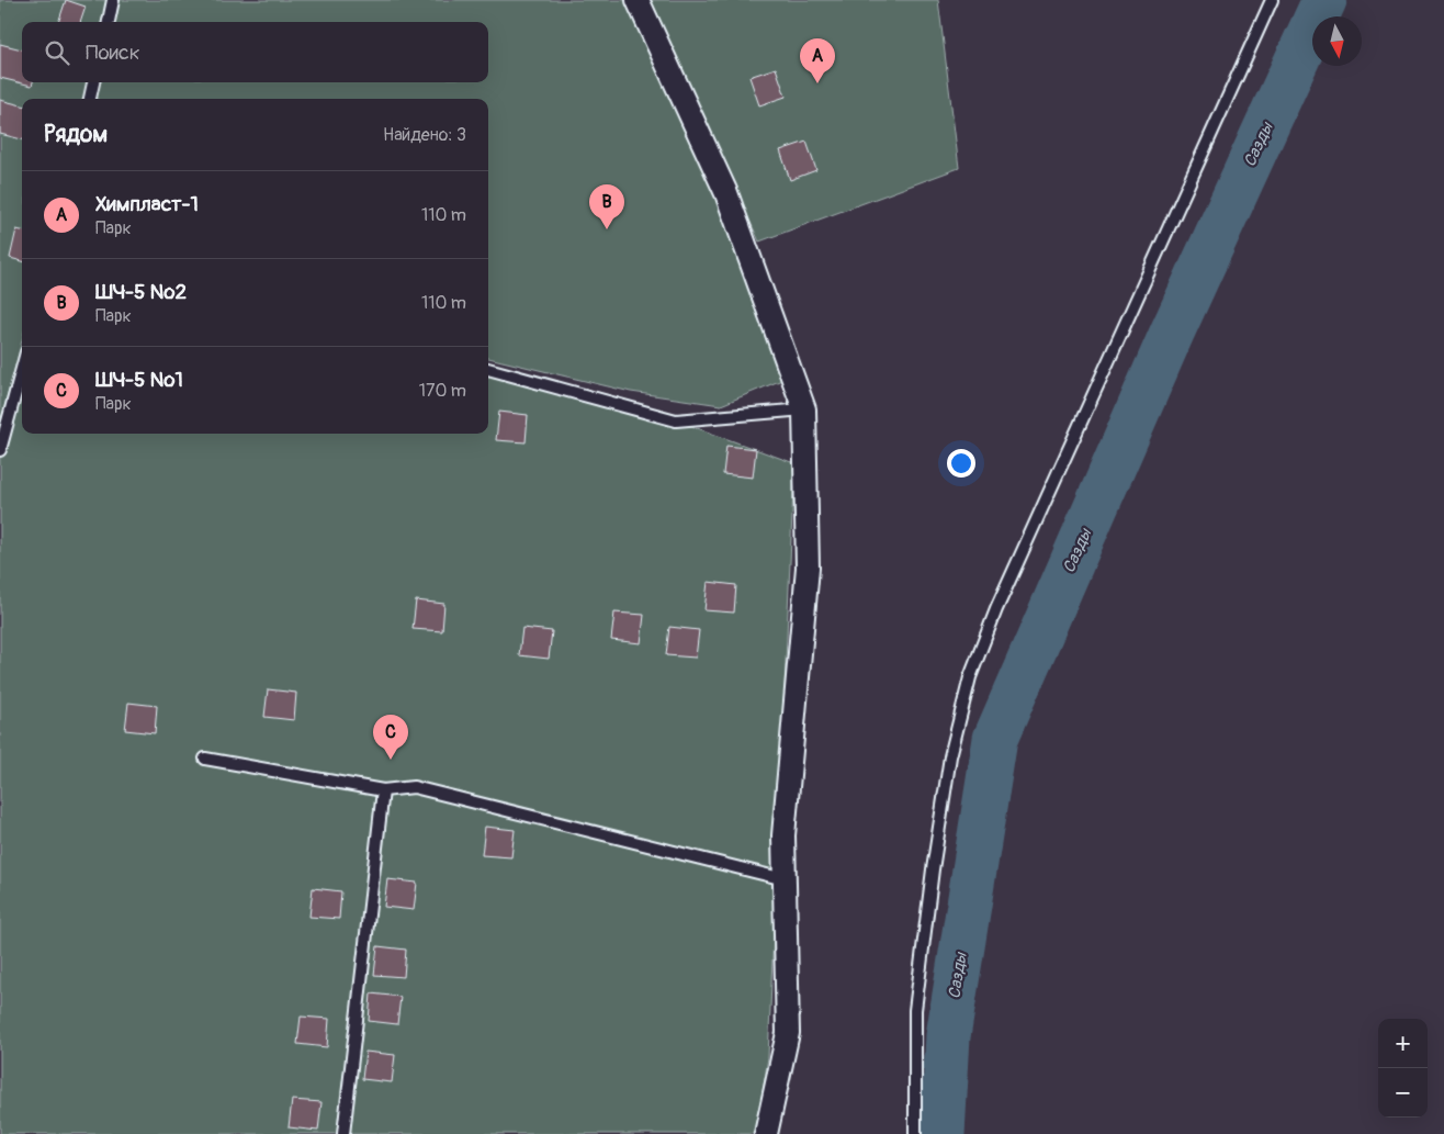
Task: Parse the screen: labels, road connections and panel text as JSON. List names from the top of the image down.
{
  "water": ["Сазды"],
  "north": "bottom",
  "page": {
    "search": "Поиск",
    "pins": ["A", "B", "C"],
    "heading": ["Рядом", "Найдено: 3"],
    "list": [
      {
        "mark": "A",
        "name": "Химпласт-1",
        "note": "Парк",
        "value": "110 m"
      },
      {
        "mark": "B",
        "name": "ШЧ-5 №2",
        "note": "Парк",
        "value": "110 m"
      },
      {
        "mark": "C",
        "name": "ШЧ-5 №1",
        "note": "Парк",
        "value": "170 m"
      }
    ],
    "map_buttons": ["+", "−"]
  }
}
